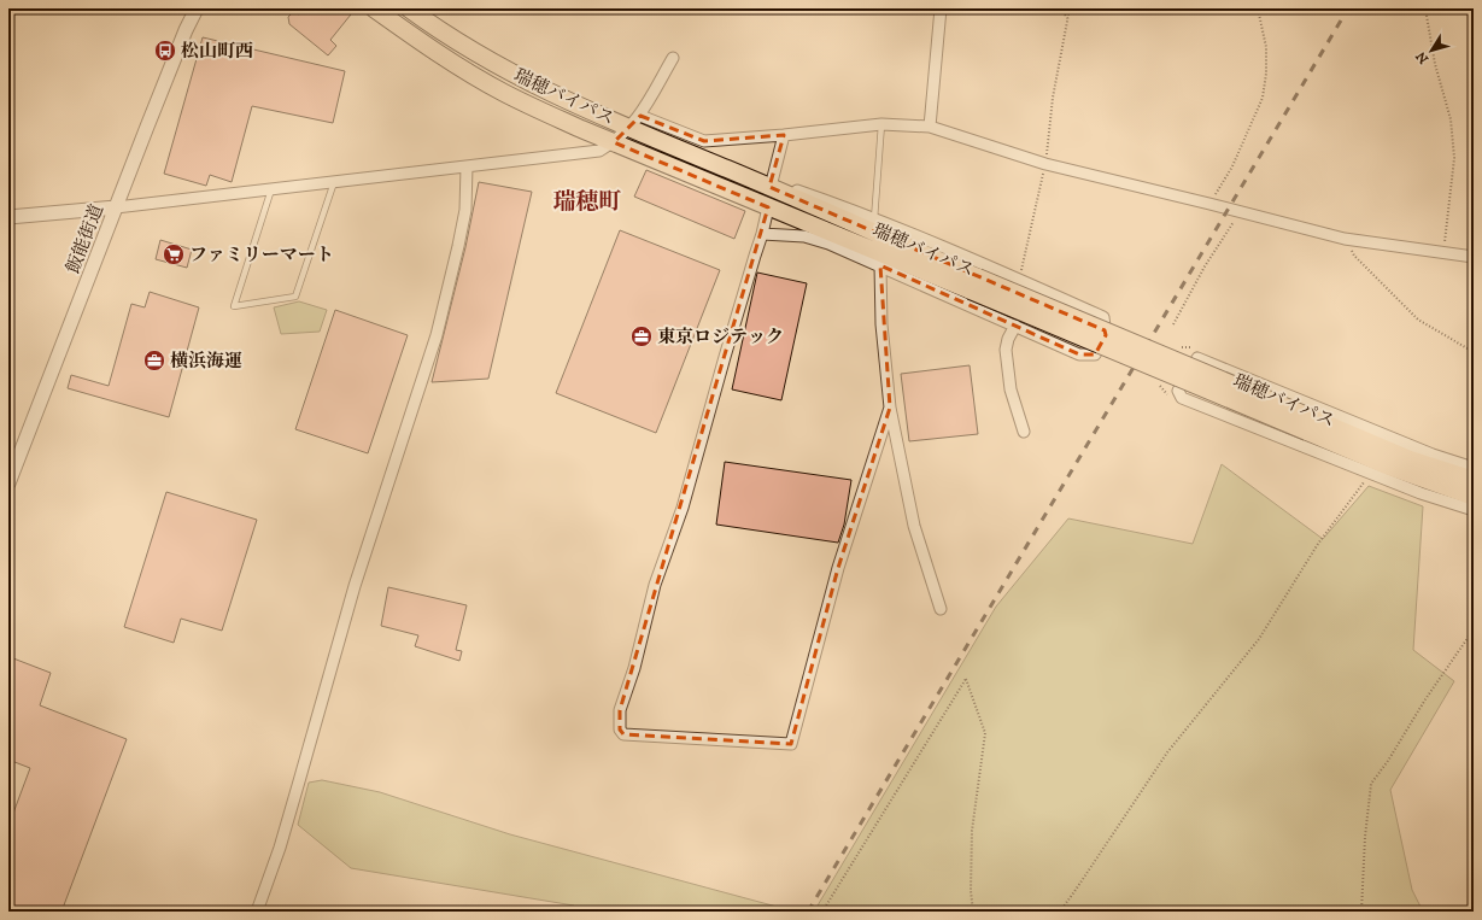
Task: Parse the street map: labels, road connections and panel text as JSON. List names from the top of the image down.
{
  "streets": {
    "highway": ["瑞穂バイパス"],
    "street": ["飯能街道"]
  },
  "districts": ["瑞穂町"],
  "places": {
    "bus stop": ["松山町西"],
    "supermarket": ["ファミリーマート"],
    "office": ["東京ロジテック", "横浜海運"]
  },
  "north": "bottom left"
}
